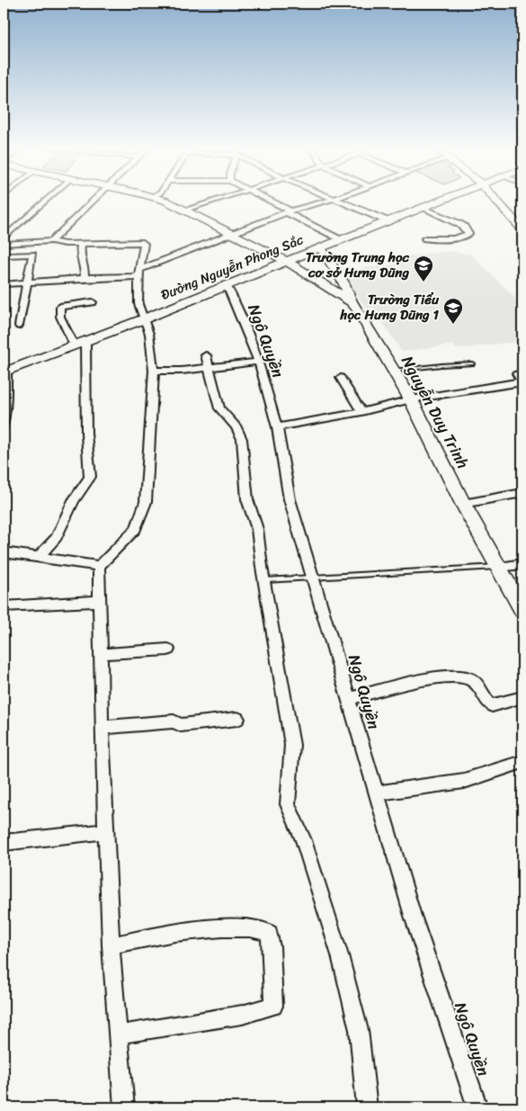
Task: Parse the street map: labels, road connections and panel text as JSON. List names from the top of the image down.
{
  "streets": {
    "street": ["Đường Nguyễn Phong Sắc", "Ngô Quyền", "Nguyễn Duy Trinh"]
  },
  "crossings": [
    ["Đường Nguyễn Phong Sắc", "Ngô Quyền"],
    ["Đường Nguyễn Phong Sắc", "Nguyễn Duy Trinh"]
  ],
  "places": {
    "school or university": ["Trường Trung học cơ sở Hưng Dũng", "Trường Tiểu học Hưng Dũng 1"]
  }
}
